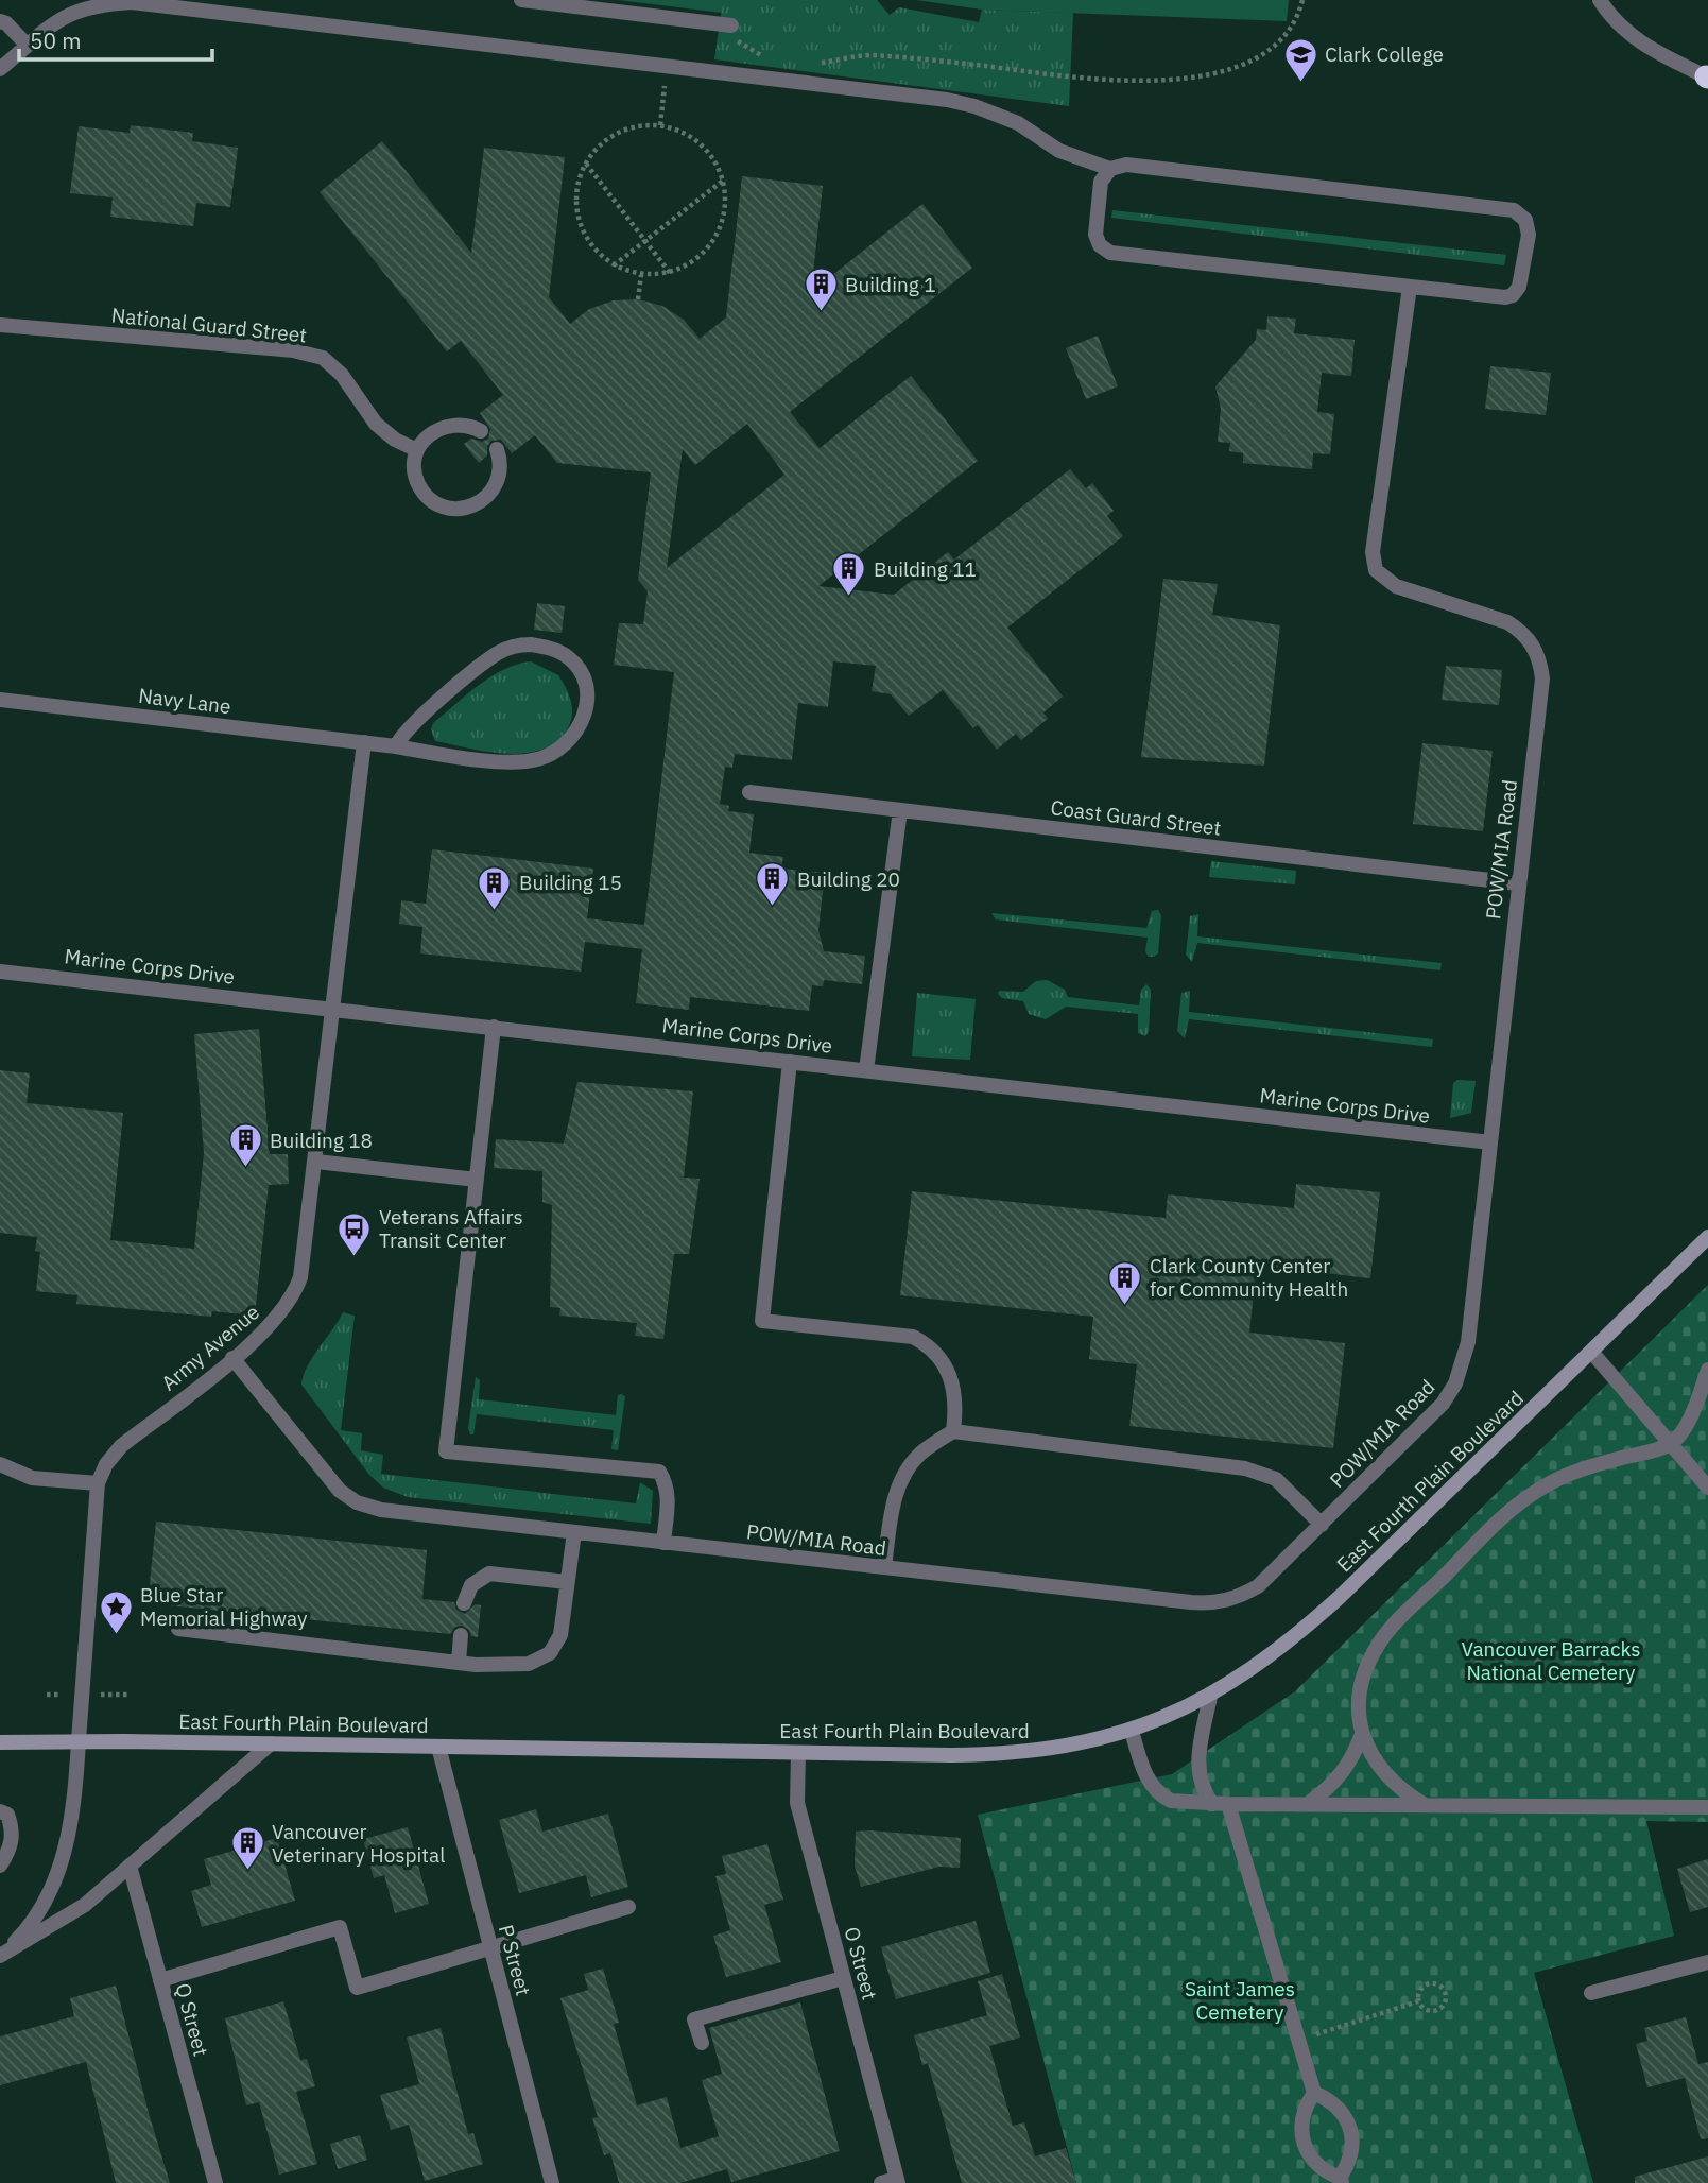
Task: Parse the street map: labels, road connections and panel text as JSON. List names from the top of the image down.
{
  "streets": {
    "main road": ["East Fourth Plain Boulevard"],
    "street": [
      "National Guard Street",
      "Navy Lane",
      "Coast Guard Street",
      "POW/MIA Road",
      "Marine Corps Drive",
      "Army Avenue",
      "P Street",
      "O Street",
      "Q Street"
    ]
  },
  "crossings": [
    ["Navy Lane", "Army Avenue"],
    ["Coast Guard Street", "POW/MIA Road"],
    ["POW/MIA Road", "Marine Corps Drive"],
    ["POW/MIA Road", "Army Avenue"],
    ["Marine Corps Drive", "Army Avenue"],
    ["Army Avenue", "East Fourth Plain Boulevard"],
    ["East Fourth Plain Boulevard", "P Street"],
    ["East Fourth Plain Boulevard", "O Street"]
  ],
  "parks": ["Vancouver Barracks National Cemetery", "Saint James Cemetery"],
  "places": {
    "school or university": ["Clark College"],
    "building": [
      "Building 1",
      "Building 11",
      "Building 20",
      "Building 15",
      "Building 18",
      "Clark County Center for Community Health",
      "Vancouver Veterinary Hospital"
    ],
    "bus stop": ["Veterans Affairs Transit Center"],
    "place": ["Blue Star Memorial Highway"]
  },
  "scale_bar": "50 m"
}
